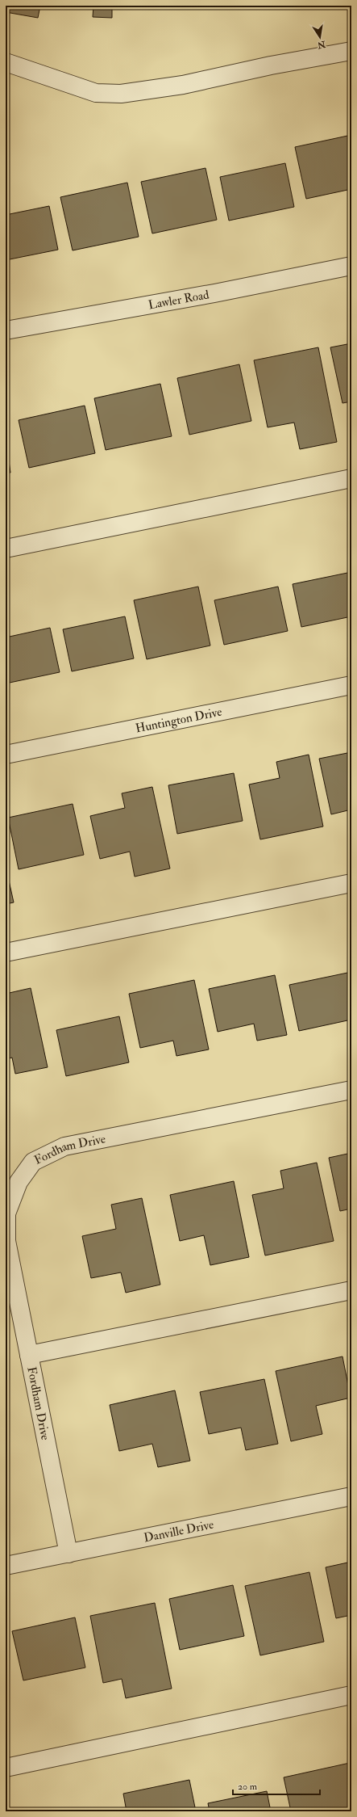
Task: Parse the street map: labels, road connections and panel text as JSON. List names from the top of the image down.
{
  "streets": {
    "street": [
      "Lawler Road",
      "Huntington Drive",
      "Fordham Drive",
      "Danville Drive"
    ]
  },
  "crossings": [
    ["Fordham Drive", "Danville Drive"]
  ],
  "scale_bar": "20 m",
  "north": "bottom"
}
